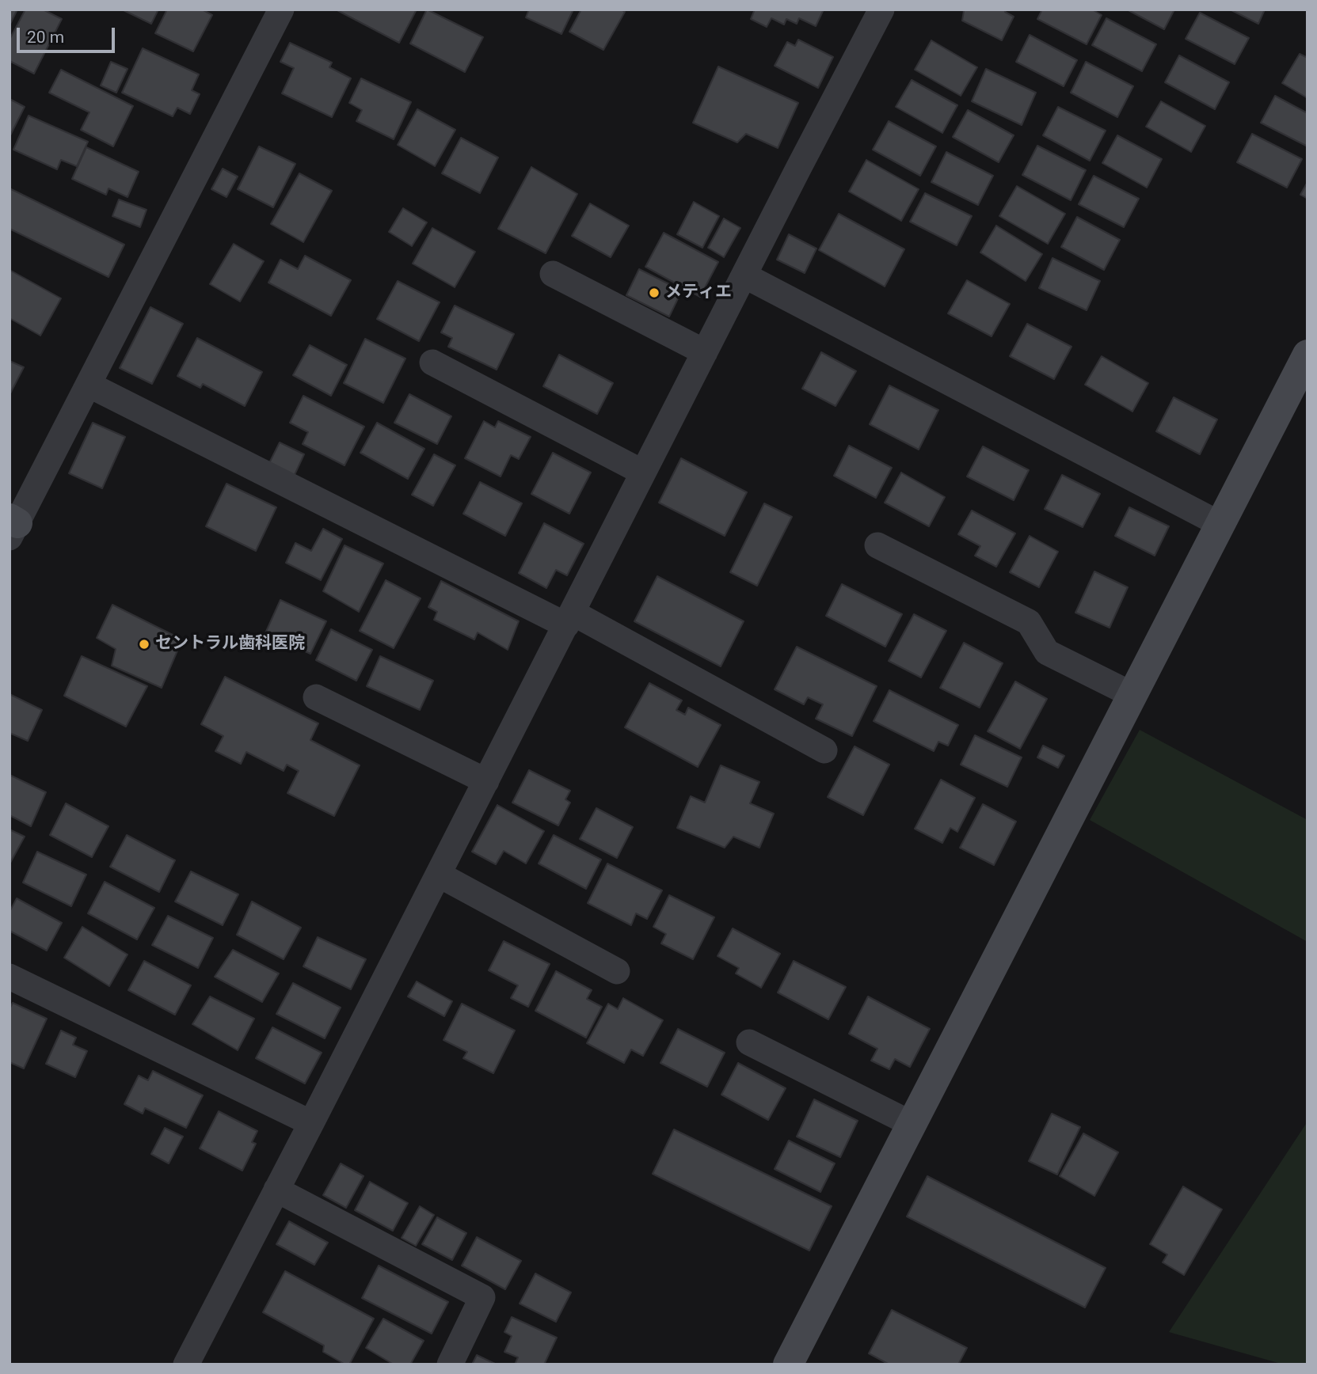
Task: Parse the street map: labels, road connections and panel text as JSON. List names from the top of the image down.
{
  "places": ["メティエ", "セントラル歯科医院"],
  "scale_bar": "20 m"
}
